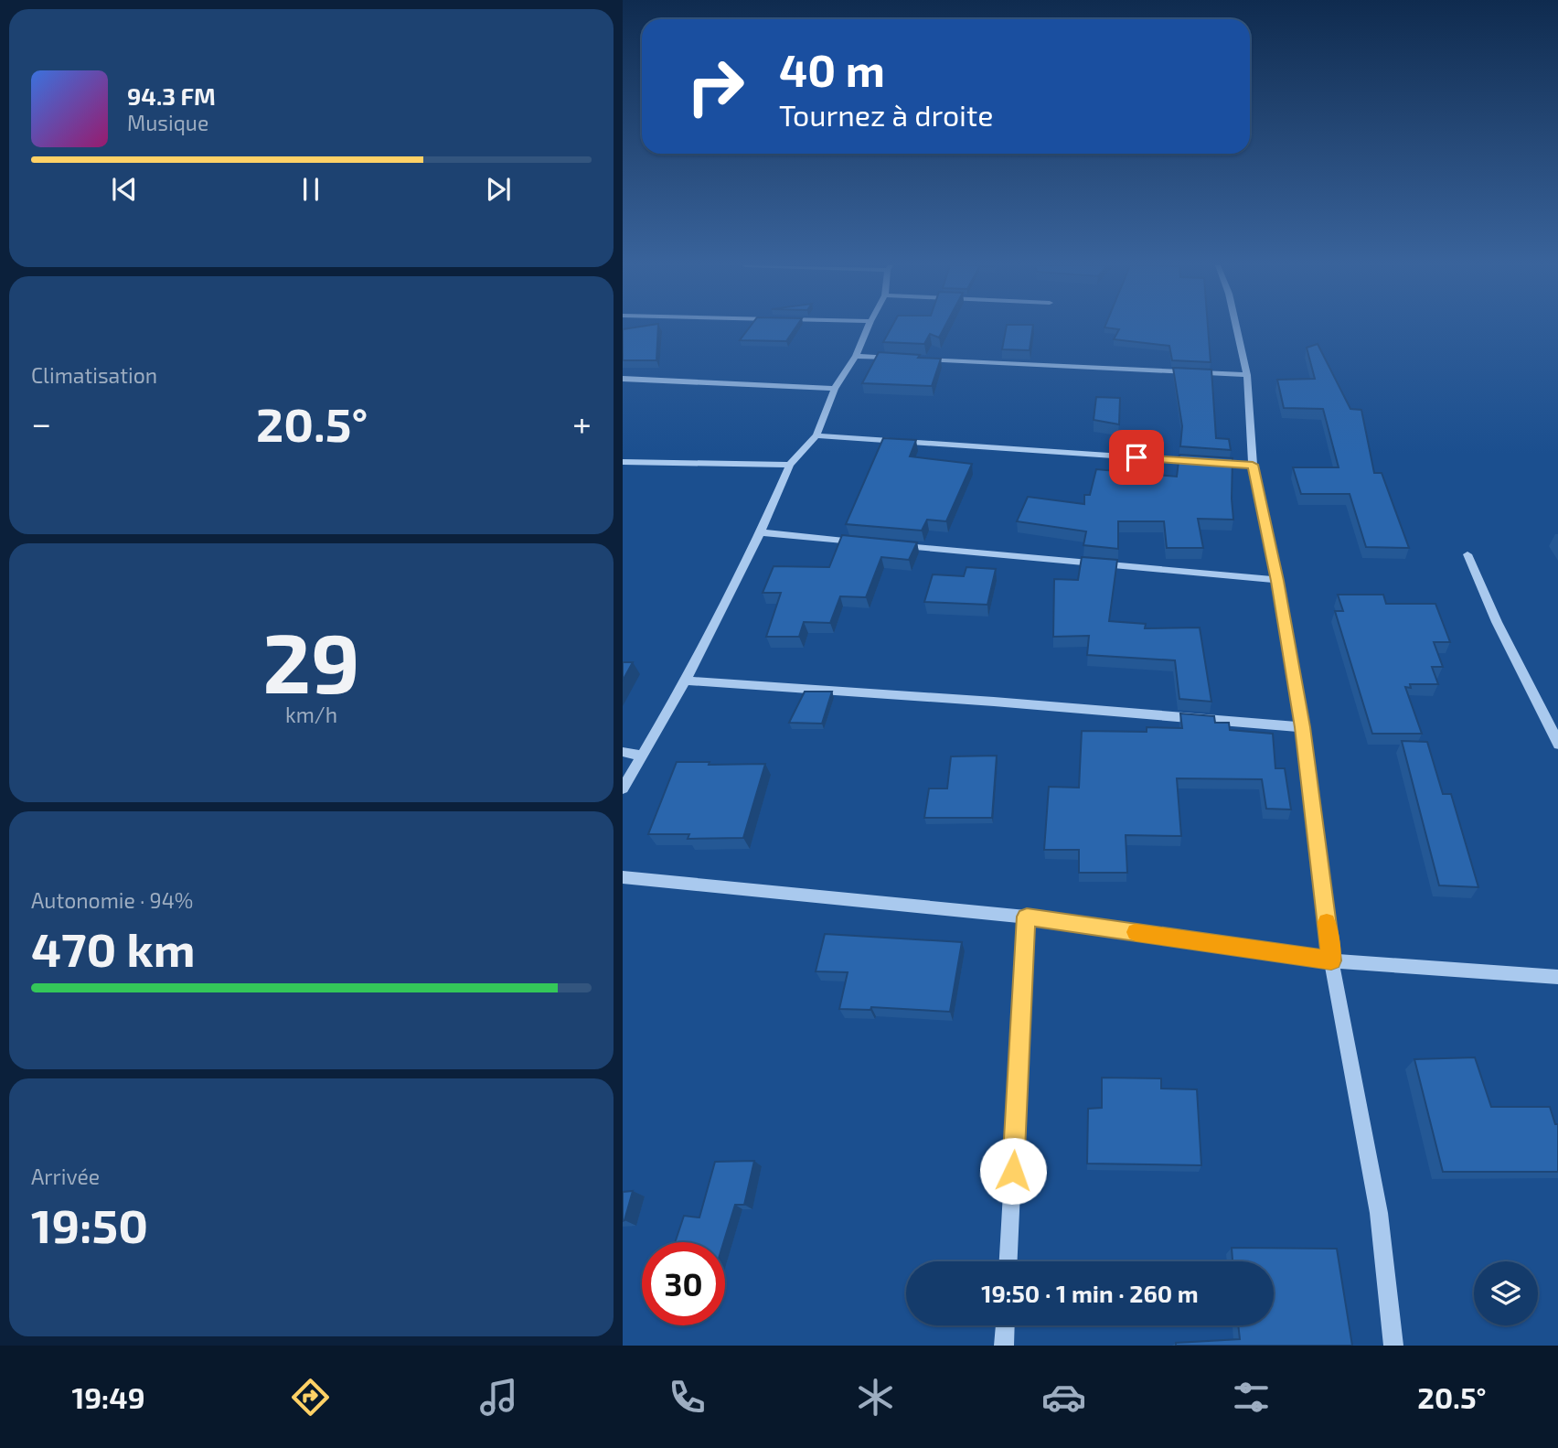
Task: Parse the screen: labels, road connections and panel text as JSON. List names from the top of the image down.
{
  "page": {
    "turn": ["40 m", "Tournez à droite"],
    "song": ["94.3 FM", "Musique"],
    "tile": [
      "Climatisation",
      ["29", "km/h"],
      ["Autonomie · 94%", "470 km"],
      ["Arrivée", "19:50"]
    ],
    "heat": ["−", "20.5°", "+"],
    "limit": "30",
    "trip": "19:50 · 1 min · 260 m",
    "tabs": ["19:49", "20.5°"]
  }
}
